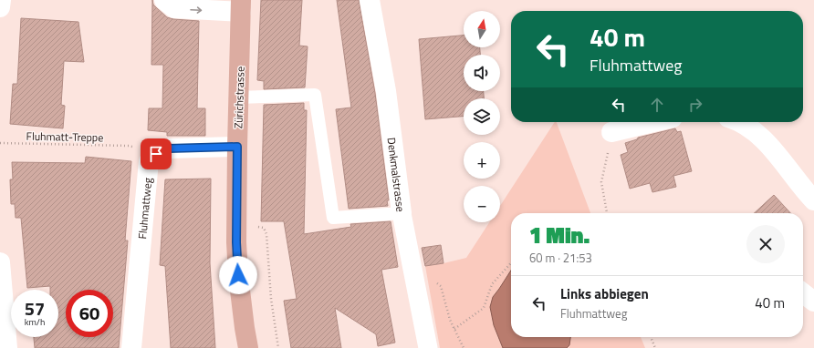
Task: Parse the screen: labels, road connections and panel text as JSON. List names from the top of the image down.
{
  "streets": {
    "main road": ["Zürichstrasse"],
    "street": ["Denkmalstrasse", "Fluhmattweg"],
    "path": ["Fluhmatt-Treppe"]
  },
  "crossings": [
    ["Zürichstrasse", "Fluhmattweg"]
  ],
  "north": "top",
  "page": {
    "map_buttons": ["+", "−"],
    "turn": ["40 m", "Fluhmattweg"],
    "heading": ["1 Min.", "60 m · 21:53"],
    "list": [
      {
        "name": "Links abbiegen",
        "note": "Fluhmattweg",
        "value": "40 m"
      }
    ],
    "speed": "57 km/h",
    "limit": "60"
  }
}
